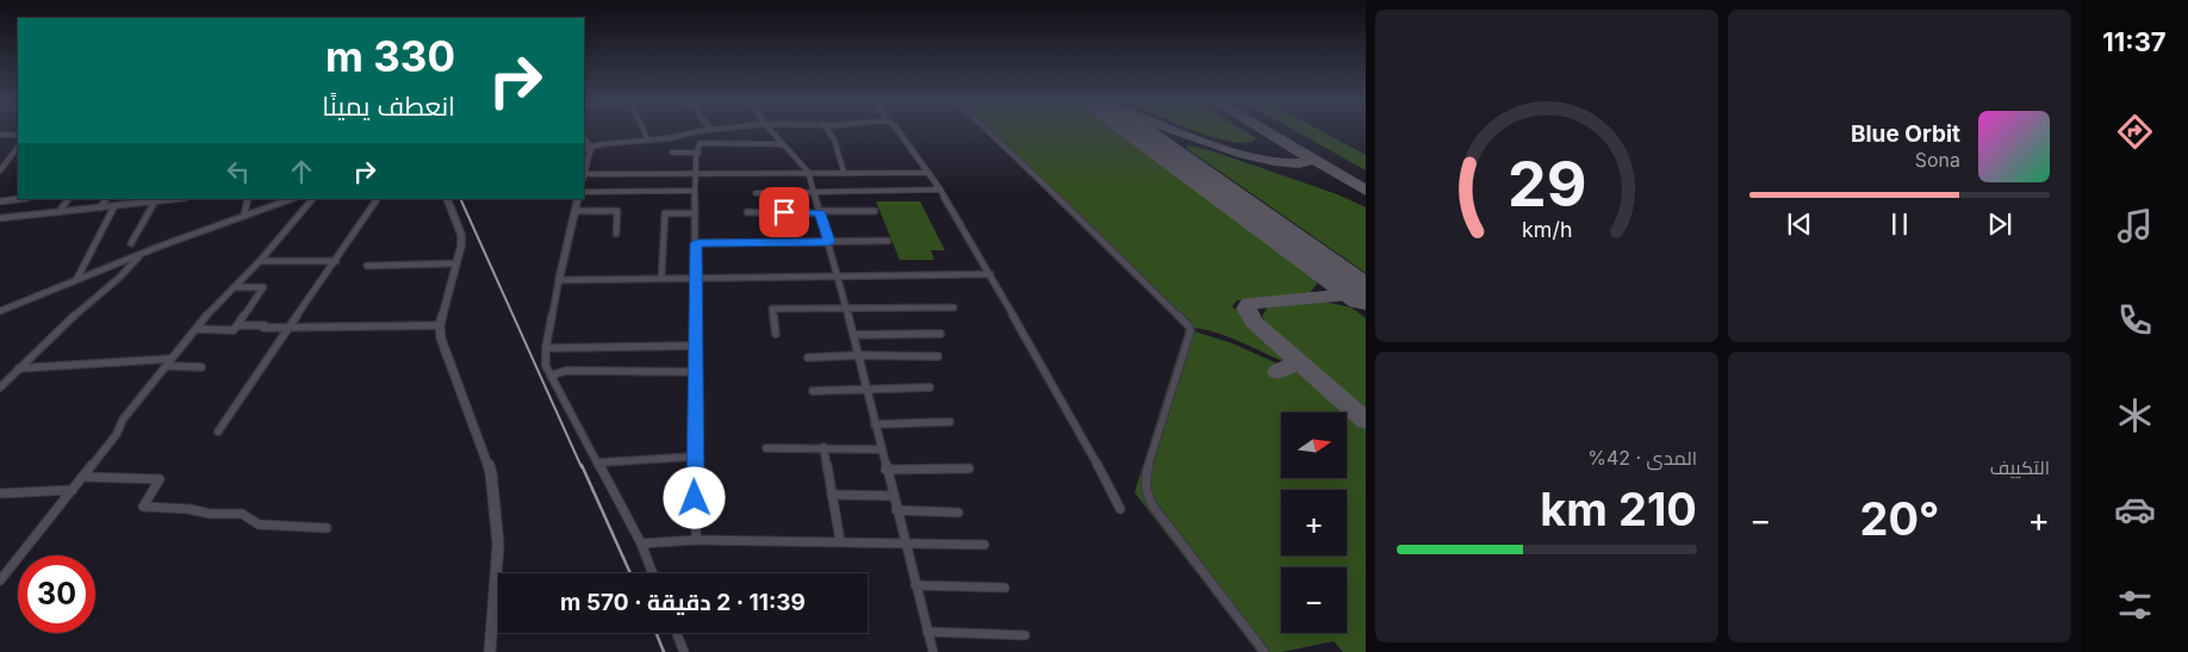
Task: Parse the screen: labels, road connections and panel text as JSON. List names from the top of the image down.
{
  "north": "right",
  "page": {
    "tabs": "11:37",
    "turn": ["330 m", "انعطف يمينًا"],
    "song": ["Blue Orbit", "Sona"],
    "tile": [
      "التكييف",
      ["المدى · 42%", "210 km"]
    ],
    "map_buttons": ["+", "−"],
    "heat": ["−", "20°", "+"],
    "limit": "30",
    "trip": "11:39 · 2 دقيقة · 570 m",
    "gauge": ["29", "km/h"]
  }
}
